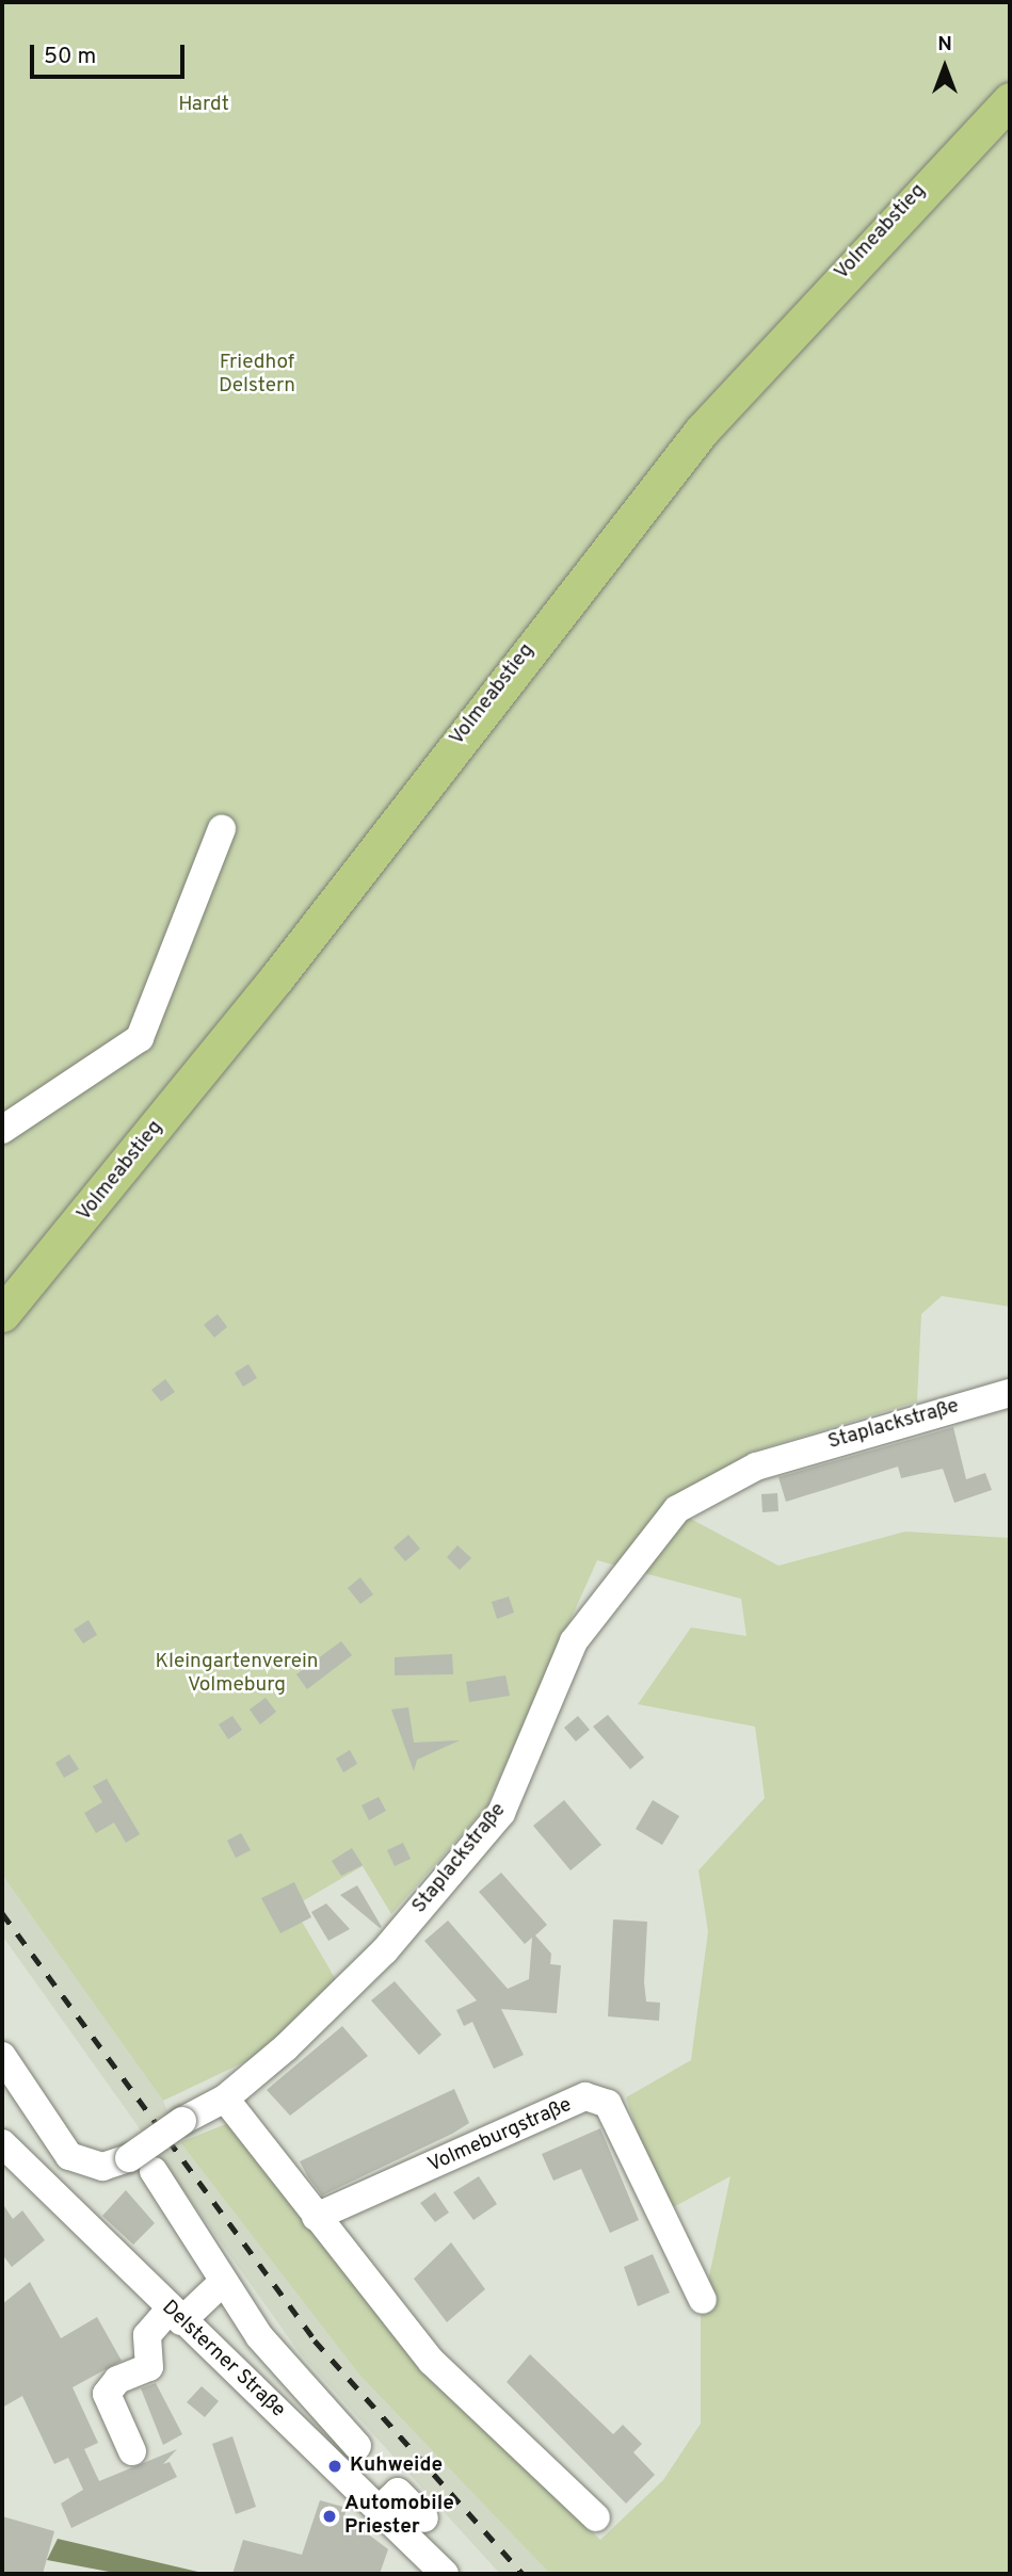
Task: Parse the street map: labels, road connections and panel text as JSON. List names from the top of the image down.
{
  "streets": {
    "main road": ["Volmeabstieg"],
    "street": ["Staplackstraße", "Volmeburgstraße", "Delsterner Straße"]
  },
  "parks": ["Hardt", "Friedhof Delstern", "Kleingartenverein Volmeburg"],
  "places": ["Kuhweide", "Automobile Priester"],
  "scale_bar": "50 m",
  "north": "top"
}
